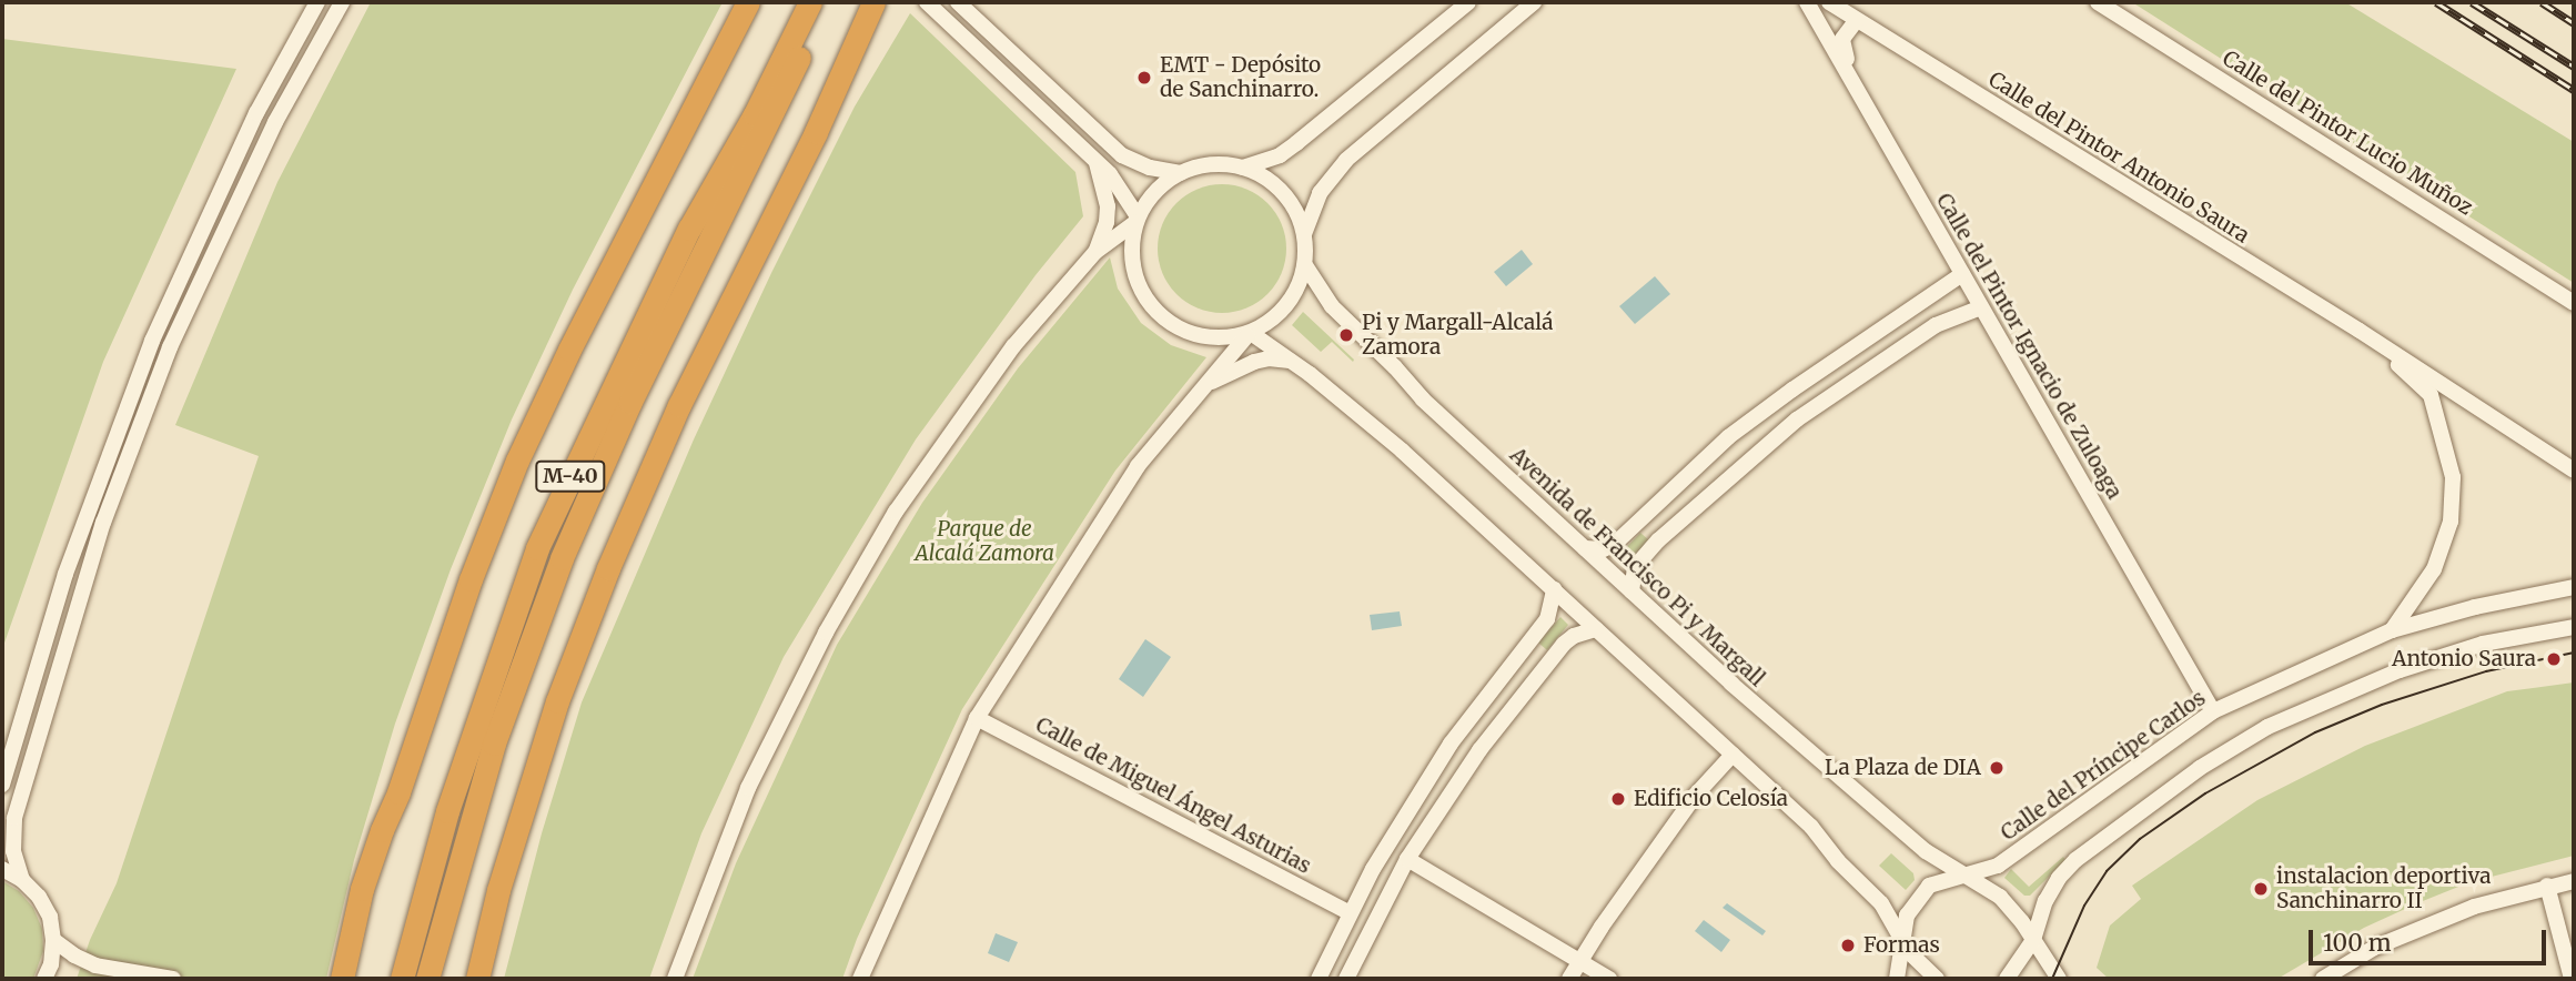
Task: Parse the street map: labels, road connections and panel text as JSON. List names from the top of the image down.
{
  "streets": {
    "highway": ["M-40"],
    "street": [
      "Calle del Pintor Lucio Muñoz",
      "Calle del Pintor Antonio Saura",
      "Calle del Pintor Ignacio de Zuloaga",
      "Avenida de Francisco Pi y Margall",
      "Calle del Príncipe Carlos",
      "Calle de Miguel Ángel Asturias"
    ]
  },
  "crossings": [
    ["Calle del Pintor Antonio Saura", "Calle del Príncipe Carlos"],
    ["Calle del Pintor Ignacio de Zuloaga", "Calle del Príncipe Carlos"],
    ["Avenida de Francisco Pi y Margall", "Calle del Príncipe Carlos"]
  ],
  "parks": ["Parque de Alcalá Zamora"],
  "places": [
    "EMT - Depósito de Sanchinarro.",
    "Pi y Margall-Alcalá Zamora",
    "Antonio Saura",
    "La Plaza de DIA",
    "Edificio Celosía",
    "instalacion deportiva Sanchinarro II",
    "Formas"
  ],
  "scale_bar": "100 m"
}
